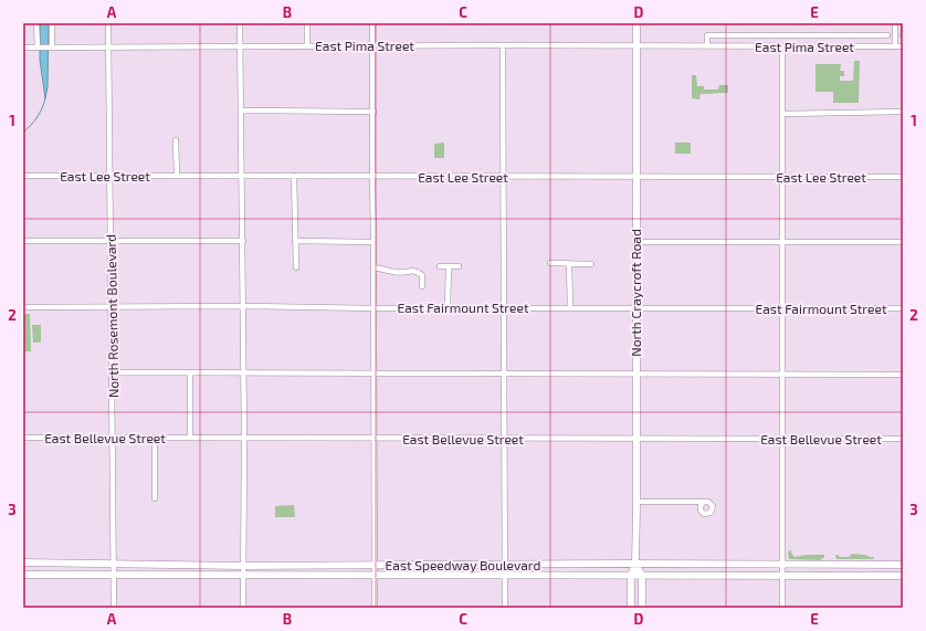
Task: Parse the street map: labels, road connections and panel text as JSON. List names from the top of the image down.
{
  "streets": {
    "main road": ["North Craycroft Road", "East Speedway Boulevard"],
    "street": [
      "East Pima Street",
      "East Lee Street",
      "East Fairmount Street",
      "North Rosemont Boulevard",
      "East Bellevue Street"
    ]
  },
  "crossings": [
    ["East Pima Street", "North Craycroft Road"],
    ["East Pima Street", "North Rosemont Boulevard"],
    ["East Lee Street", "North Craycroft Road"],
    ["East Lee Street", "North Rosemont Boulevard"],
    ["North Craycroft Road", "East Fairmount Street"],
    ["North Craycroft Road", "East Bellevue Street"],
    ["North Craycroft Road", "East Speedway Boulevard"],
    ["East Fairmount Street", "North Rosemont Boulevard"],
    ["North Rosemont Boulevard", "East Bellevue Street"],
    ["North Rosemont Boulevard", "East Speedway Boulevard"]
  ],
  "grid": {
    "columns": [
      "A",
      "B",
      "C",
      "D",
      "E"
    ],
    "rows": ["1", "2", "3"]
  }
}
